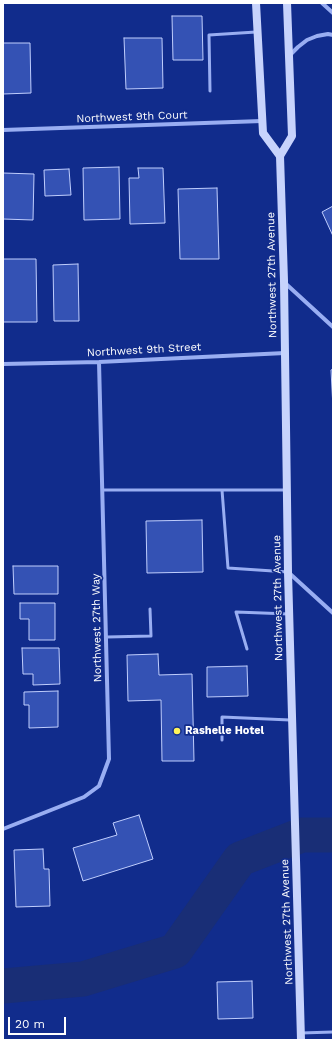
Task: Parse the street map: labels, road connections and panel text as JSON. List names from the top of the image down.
{
  "streets": {
    "street": [
      "Northwest 9th Court",
      "Northwest 27th Avenue",
      "Northwest 9th Street",
      "Northwest 27th Way"
    ]
  },
  "crossings": [
    ["Northwest 27th Avenue", "Northwest 9th Street"],
    ["Northwest 9th Street", "Northwest 27th Way"]
  ],
  "places": ["Rashelle Hotel"],
  "scale_bar": "20 m"
}
